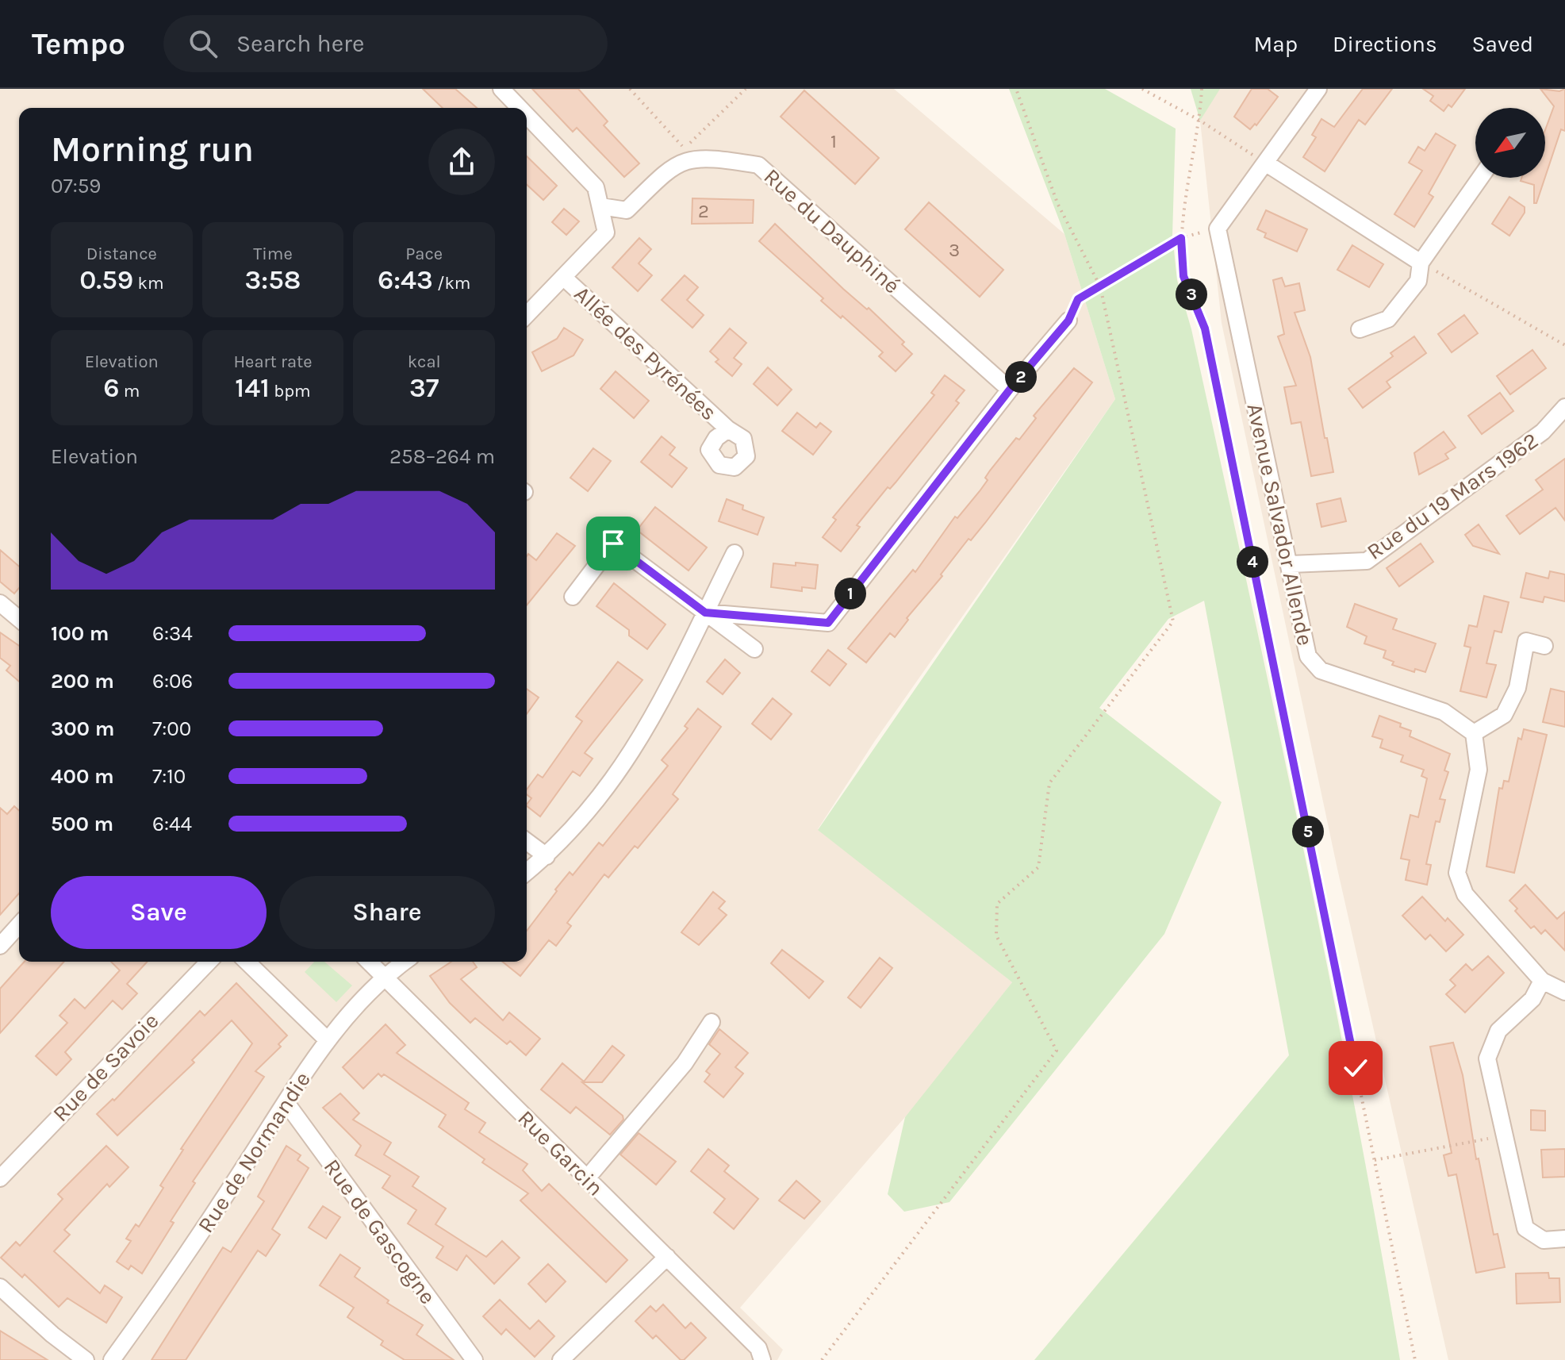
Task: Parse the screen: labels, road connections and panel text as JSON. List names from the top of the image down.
{
  "streets": {
    "street": [
      "Rue du Dauphiné",
      "Allée des Pyrénées",
      "Rue du 19 Mars 1962",
      "Avenue Salvador Allende",
      "Rue de Savoie",
      "Rue de Normandie",
      "Rue Garcin",
      "Rue de Gascogne"
    ]
  },
  "crossings": [
    ["Rue du 19 Mars 1962", "Avenue Salvador Allende"],
    ["Rue de Normandie", "Rue Garcin"],
    ["Rue de Normandie", "Rue de Gascogne"]
  ],
  "house_numbers": ["1", "2", "3"],
  "north": "bottom left",
  "page": {
    "header": "Tempo",
    "search": "Search here",
    "nav": ["Map", "Directions", "Saved"],
    "heading": ["Morning run", "07:59"],
    "stats": [
      ["Distance", "0.59 km"],
      ["Time", "3:58"],
      ["Pace", "6:43 /km"],
      ["Elevation", "6 m"],
      ["Heart rate", "141 bpm"],
      ["kcal", "37"]
    ],
    "pins": [
      "3",
      "2",
      "4",
      "1",
      "5"
    ],
    "chart": ["Elevation", "258–264 m"],
    "list": [
      {
        "name": "100 m",
        "note": "6:34"
      },
      {
        "name": "200 m",
        "note": "6:06"
      },
      {
        "name": "300 m",
        "note": "7:00"
      },
      {
        "name": "400 m",
        "note": "7:10"
      },
      {
        "name": "500 m",
        "note": "6:44"
      }
    ],
    "buttons": ["Save", "Share"]
  }
}
